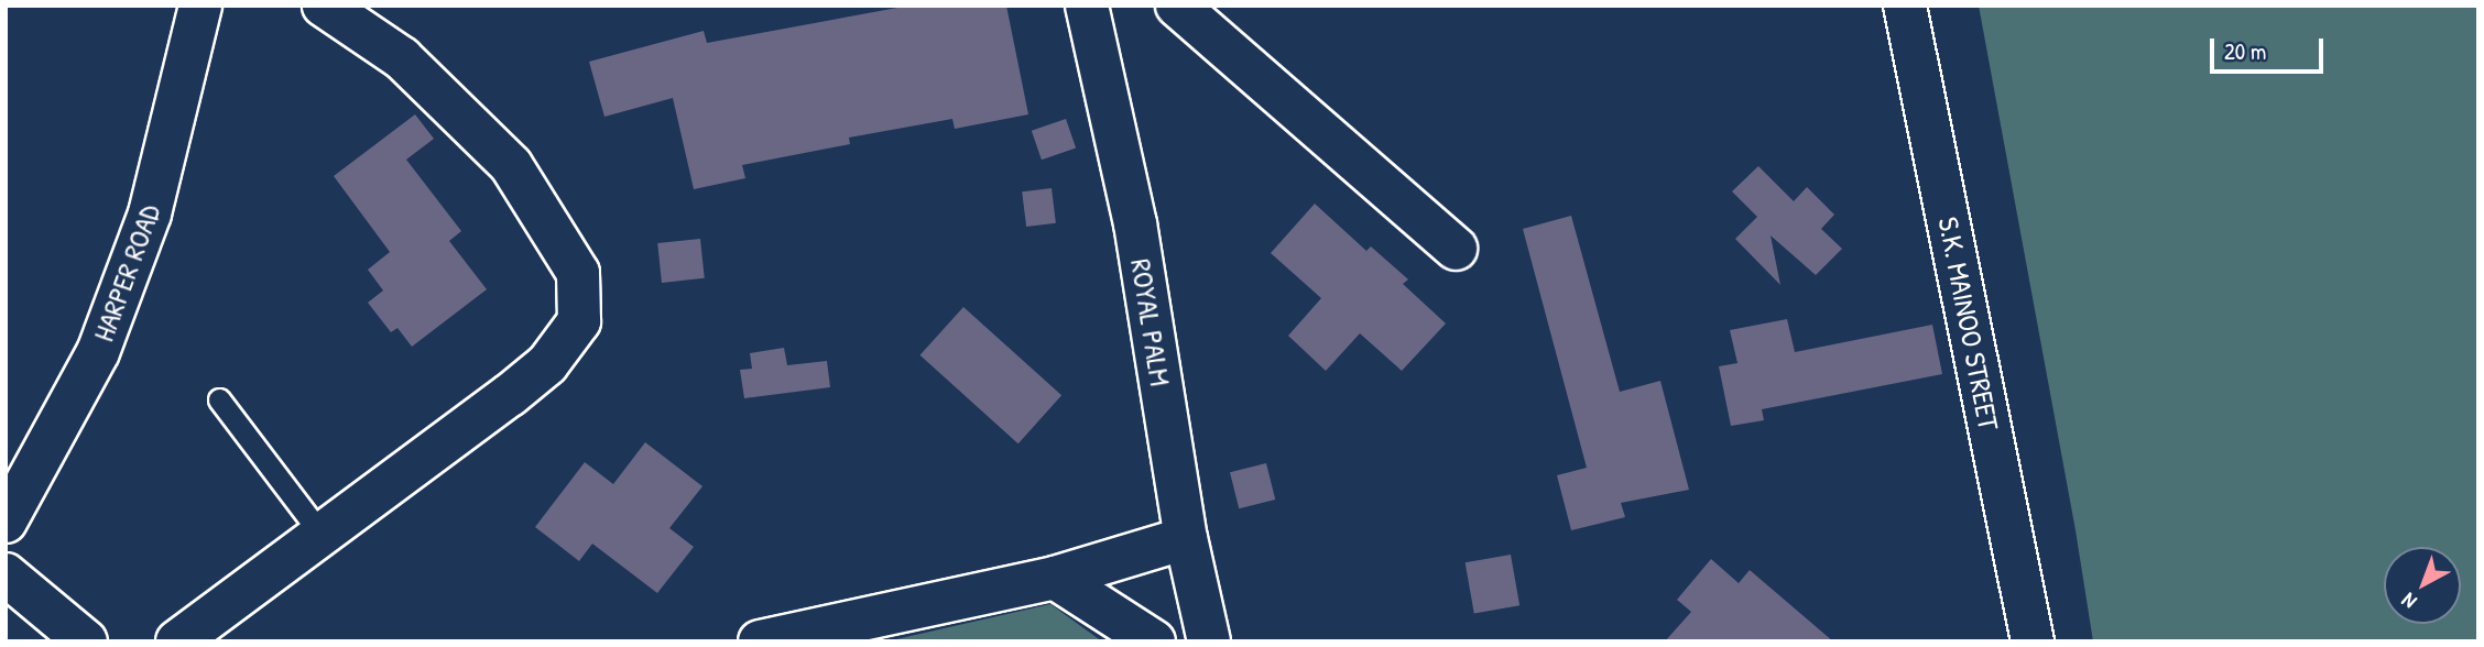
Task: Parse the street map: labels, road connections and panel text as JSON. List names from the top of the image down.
{
  "streets": {
    "street": ["HARPER ROAD", "ROYAL PALM", "S.K. MAINOO STREET"]
  },
  "scale_bar": "20 m",
  "north": "bottom left"
}
